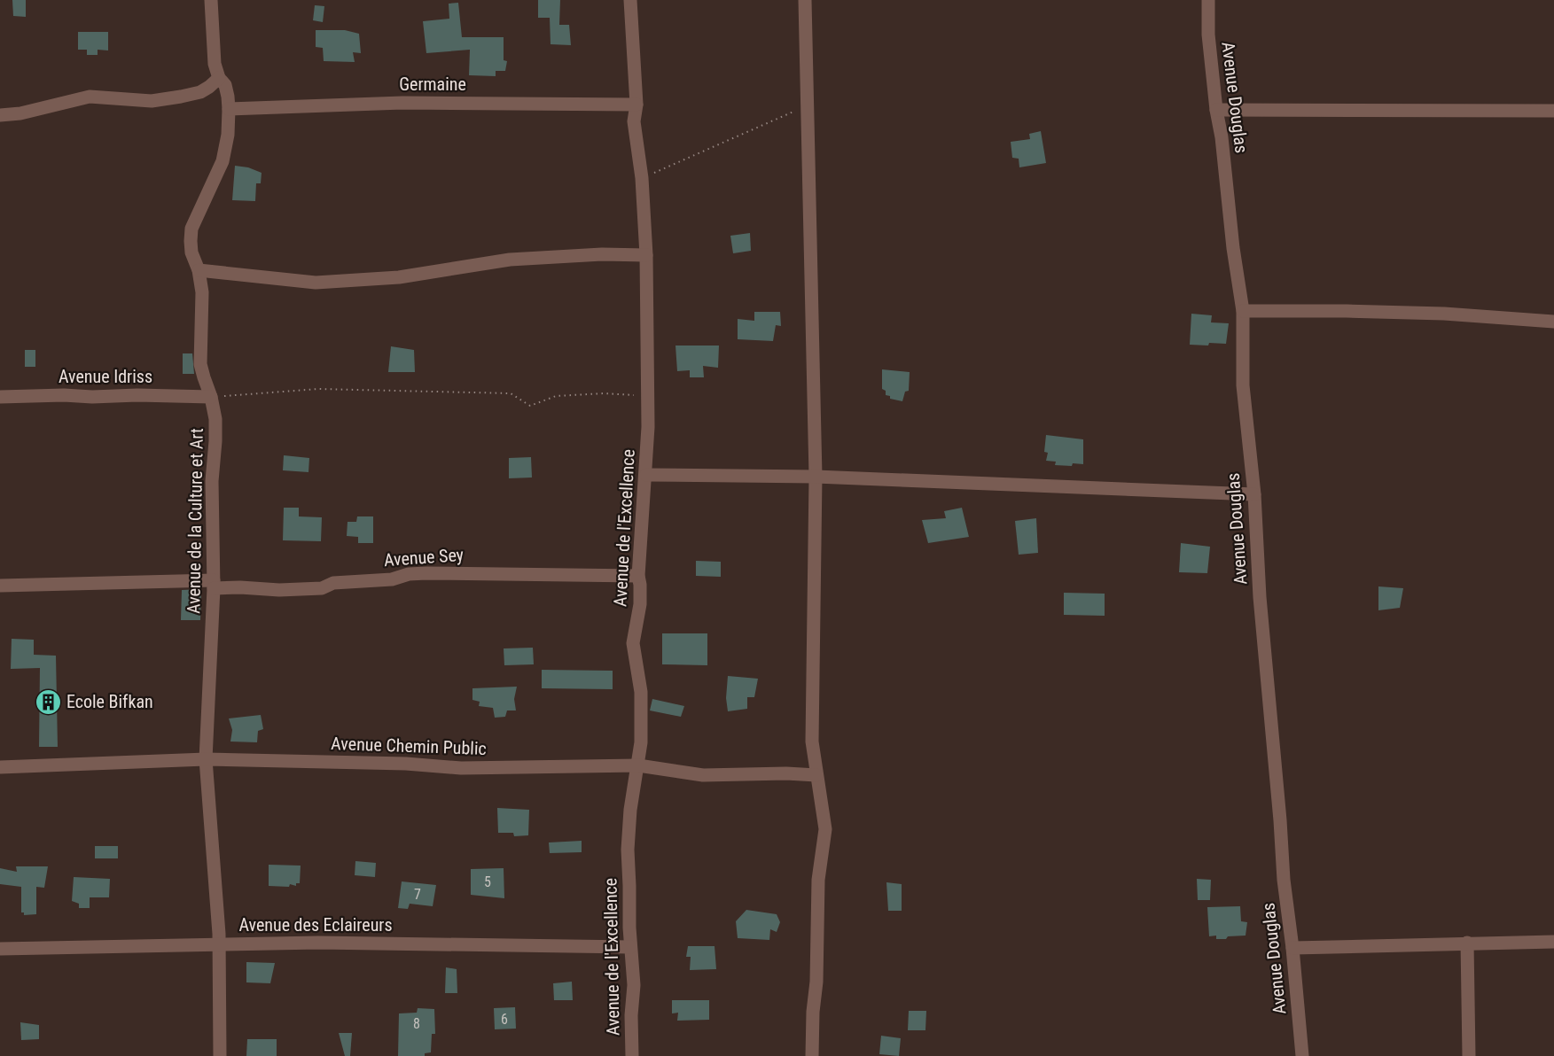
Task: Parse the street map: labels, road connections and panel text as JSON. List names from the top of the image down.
{
  "streets": {
    "street": [
      "Germaine",
      "Avenue Douglas",
      "Avenue Idriss",
      "Avenue de la Culture et Art",
      "Avenue de l'Excellence",
      "Avenue Sey",
      "Avenue Chemin Public",
      "Avenue des Eclaireurs"
    ]
  },
  "crossings": [
    ["Germaine", "Avenue de la Culture et Art"],
    ["Germaine", "Avenue de l'Excellence"],
    ["Avenue Idriss", "Avenue de la Culture et Art"],
    ["Avenue de la Culture et Art", "Avenue Sey"],
    ["Avenue de la Culture et Art", "Avenue Chemin Public"],
    ["Avenue de la Culture et Art", "Avenue des Eclaireurs"],
    ["Avenue de l'Excellence", "Avenue Sey"],
    ["Avenue de l'Excellence", "Avenue Chemin Public"],
    ["Avenue de l'Excellence", "Avenue des Eclaireurs"]
  ],
  "places": {
    "building": ["Ecole Bifkan"]
  },
  "house_numbers": [
    "5",
    "7",
    "6",
    "8"
  ]
}
